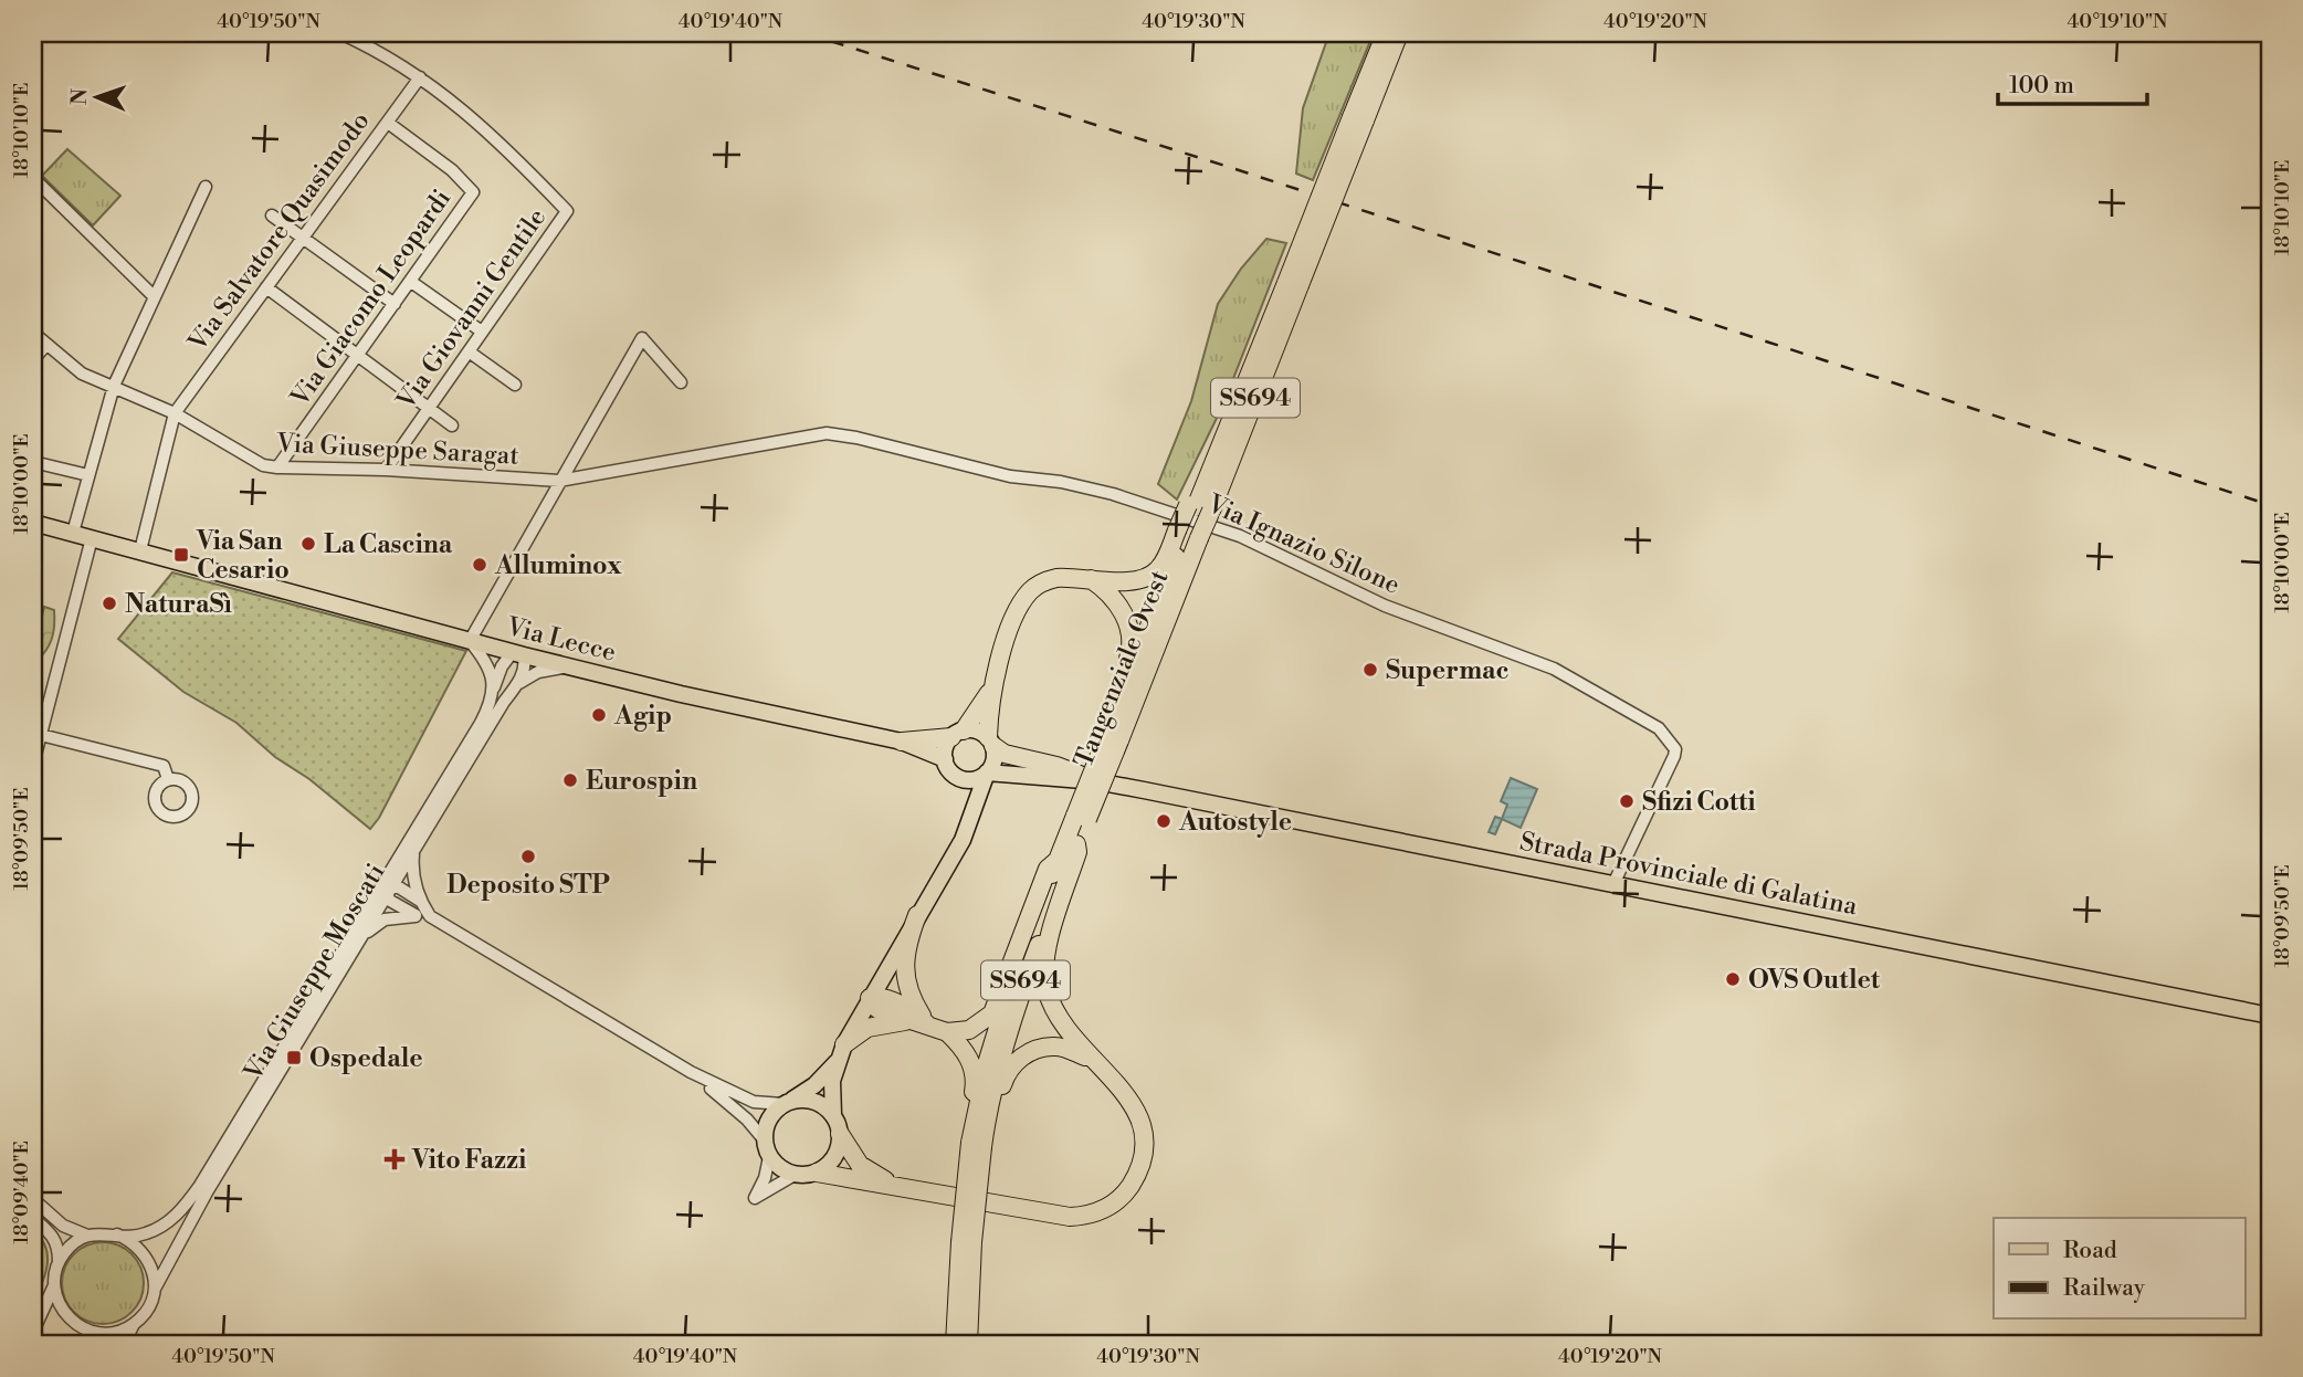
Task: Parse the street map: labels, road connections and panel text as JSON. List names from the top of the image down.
{
  "streets": {
    "highway": ["SS694", "Tangenziale Ovest"],
    "main road": ["Via Lecce", "Strada Provinciale di Galatina"],
    "street": [
      "Via Salvatore Quasimodo",
      "Via Giacomo Leopardi",
      "Via Giovanni Gentile",
      "Via Giuseppe Saragat",
      "Via Ignazio Silone",
      "Via Giuseppe Moscati"
    ]
  },
  "crossings": [
    ["Via Salvatore Quasimodo", "Via Giacomo Leopardi"],
    ["Via Salvatore Quasimodo", "Via Giovanni Gentile"],
    ["Via Salvatore Quasimodo", "Via Giuseppe Saragat"],
    ["Via Giacomo Leopardi", "Via Giuseppe Saragat"],
    ["Via Giovanni Gentile", "Via Giuseppe Saragat"],
    ["Via Giuseppe Saragat", "Via Ignazio Silone"],
    ["Via Ignazio Silone", "Strada Provinciale di Galatina"],
    ["Via Lecce", "Strada Provinciale di Galatina"],
    ["Via Lecce", "Via Giuseppe Moscati"]
  ],
  "places": {
    "other": [
      "La Cascina",
      "Alluminox",
      "NaturaSì",
      "Supermac",
      "Agip",
      "Eurospin",
      "Sfizi Cotti",
      "Autostyle",
      "Deposito STP",
      "OVS Outlet"
    ],
    "transit": ["Via San Cesario", "Ospedale"],
    "health": ["Vito Fazzi"]
  },
  "legend": ["Road", "Railway"],
  "scale_bar": "100 m",
  "north": "left",
  "coordinates": [
    "40°19'50\"N",
    "40°19'40\"N",
    "40°19'30\"N",
    "40°19'20\"N",
    "40°19'10\"N",
    "18°10'10\"E",
    "18°10'00\"E",
    "18°09'50\"E",
    "18°09'40\"E"
  ]
}
